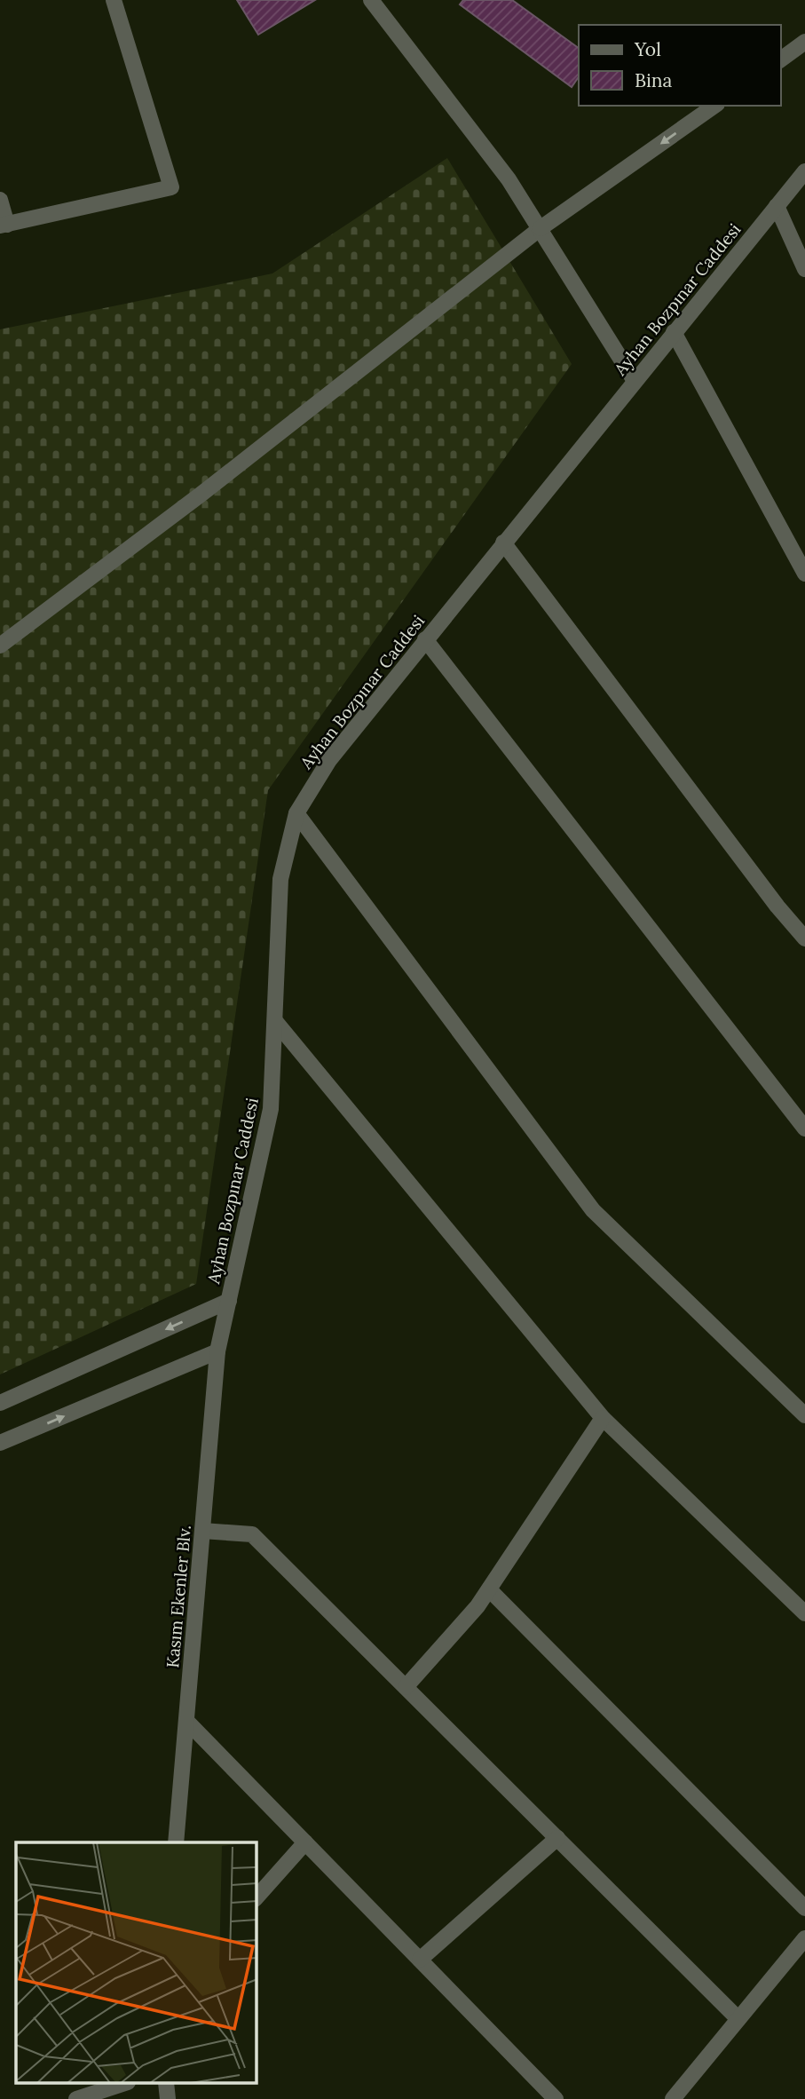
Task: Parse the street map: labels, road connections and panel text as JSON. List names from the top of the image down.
{
  "streets": {
    "street": ["Ayhan Bozpınar Caddesi", "Kasım Ekenler Blv."]
  },
  "crossings": [
    ["Ayhan Bozpınar Caddesi", "Kasım Ekenler Blv."]
  ],
  "legend": ["Yol", "Bina"]
}
